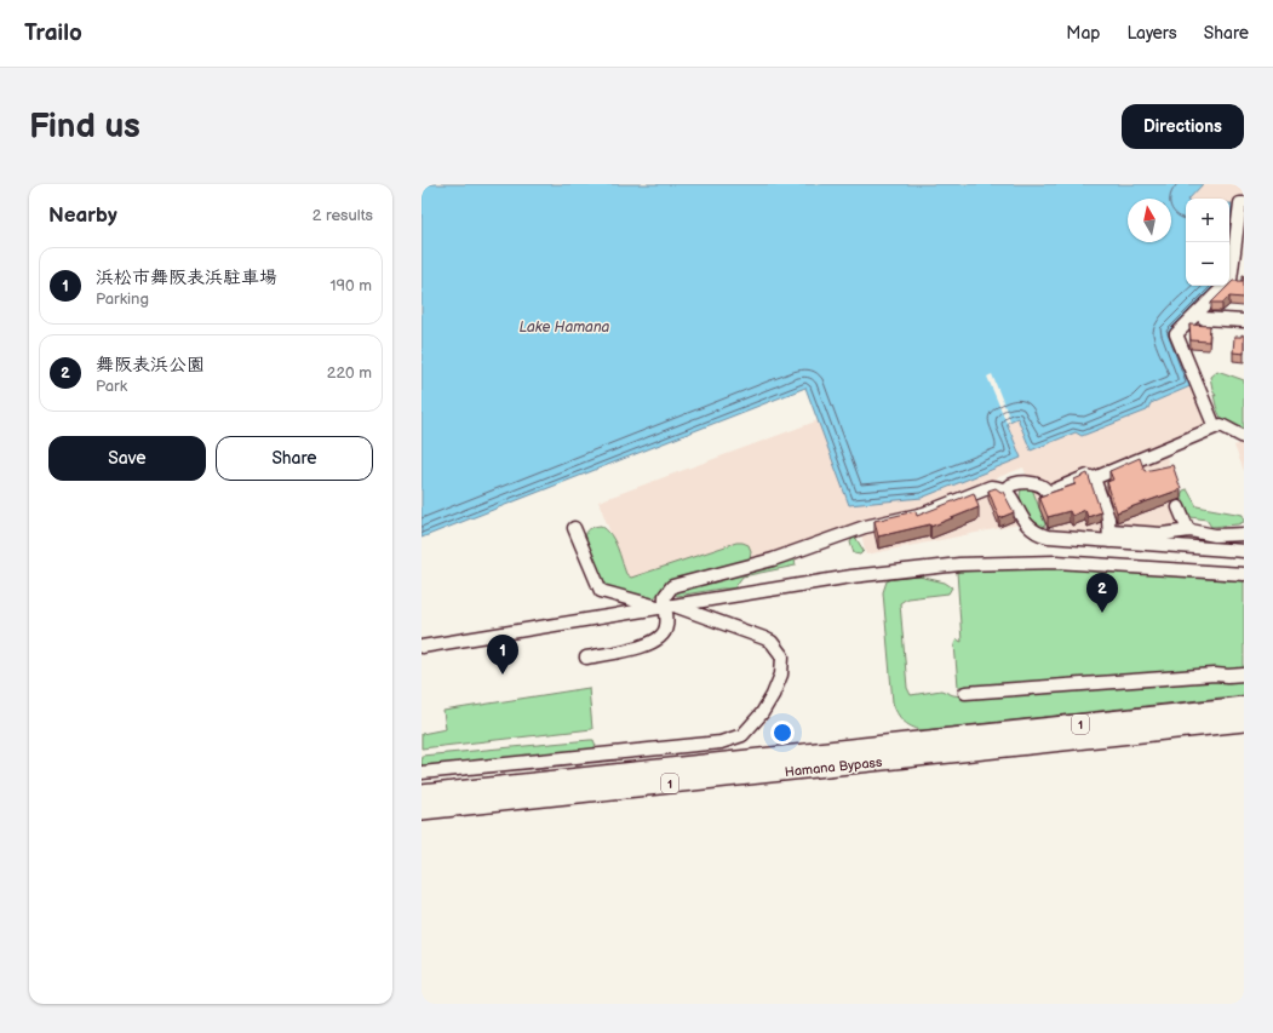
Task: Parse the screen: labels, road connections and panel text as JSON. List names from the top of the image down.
{
  "streets": {
    "highway": ["1", "Hamana Bypass"]
  },
  "water": ["Lake Hamana"],
  "north": "top",
  "page": {
    "header": "Trailo",
    "nav": ["Map", "Layers", "Share"],
    "buttons": [
      "Directions",
      ["Save", "Share"]
    ],
    "title": "Find us",
    "heading": ["Nearby", "2 results"],
    "map_buttons": ["+", "−"],
    "list": [
      {
        "mark": "1",
        "name": "浜松市舞阪表浜駐車場",
        "note": "Parking",
        "value": "190 m"
      },
      {
        "mark": "2",
        "name": "舞阪表浜公園",
        "note": "Park",
        "value": "220 m"
      }
    ],
    "pins": ["2", "1"]
  }
}
